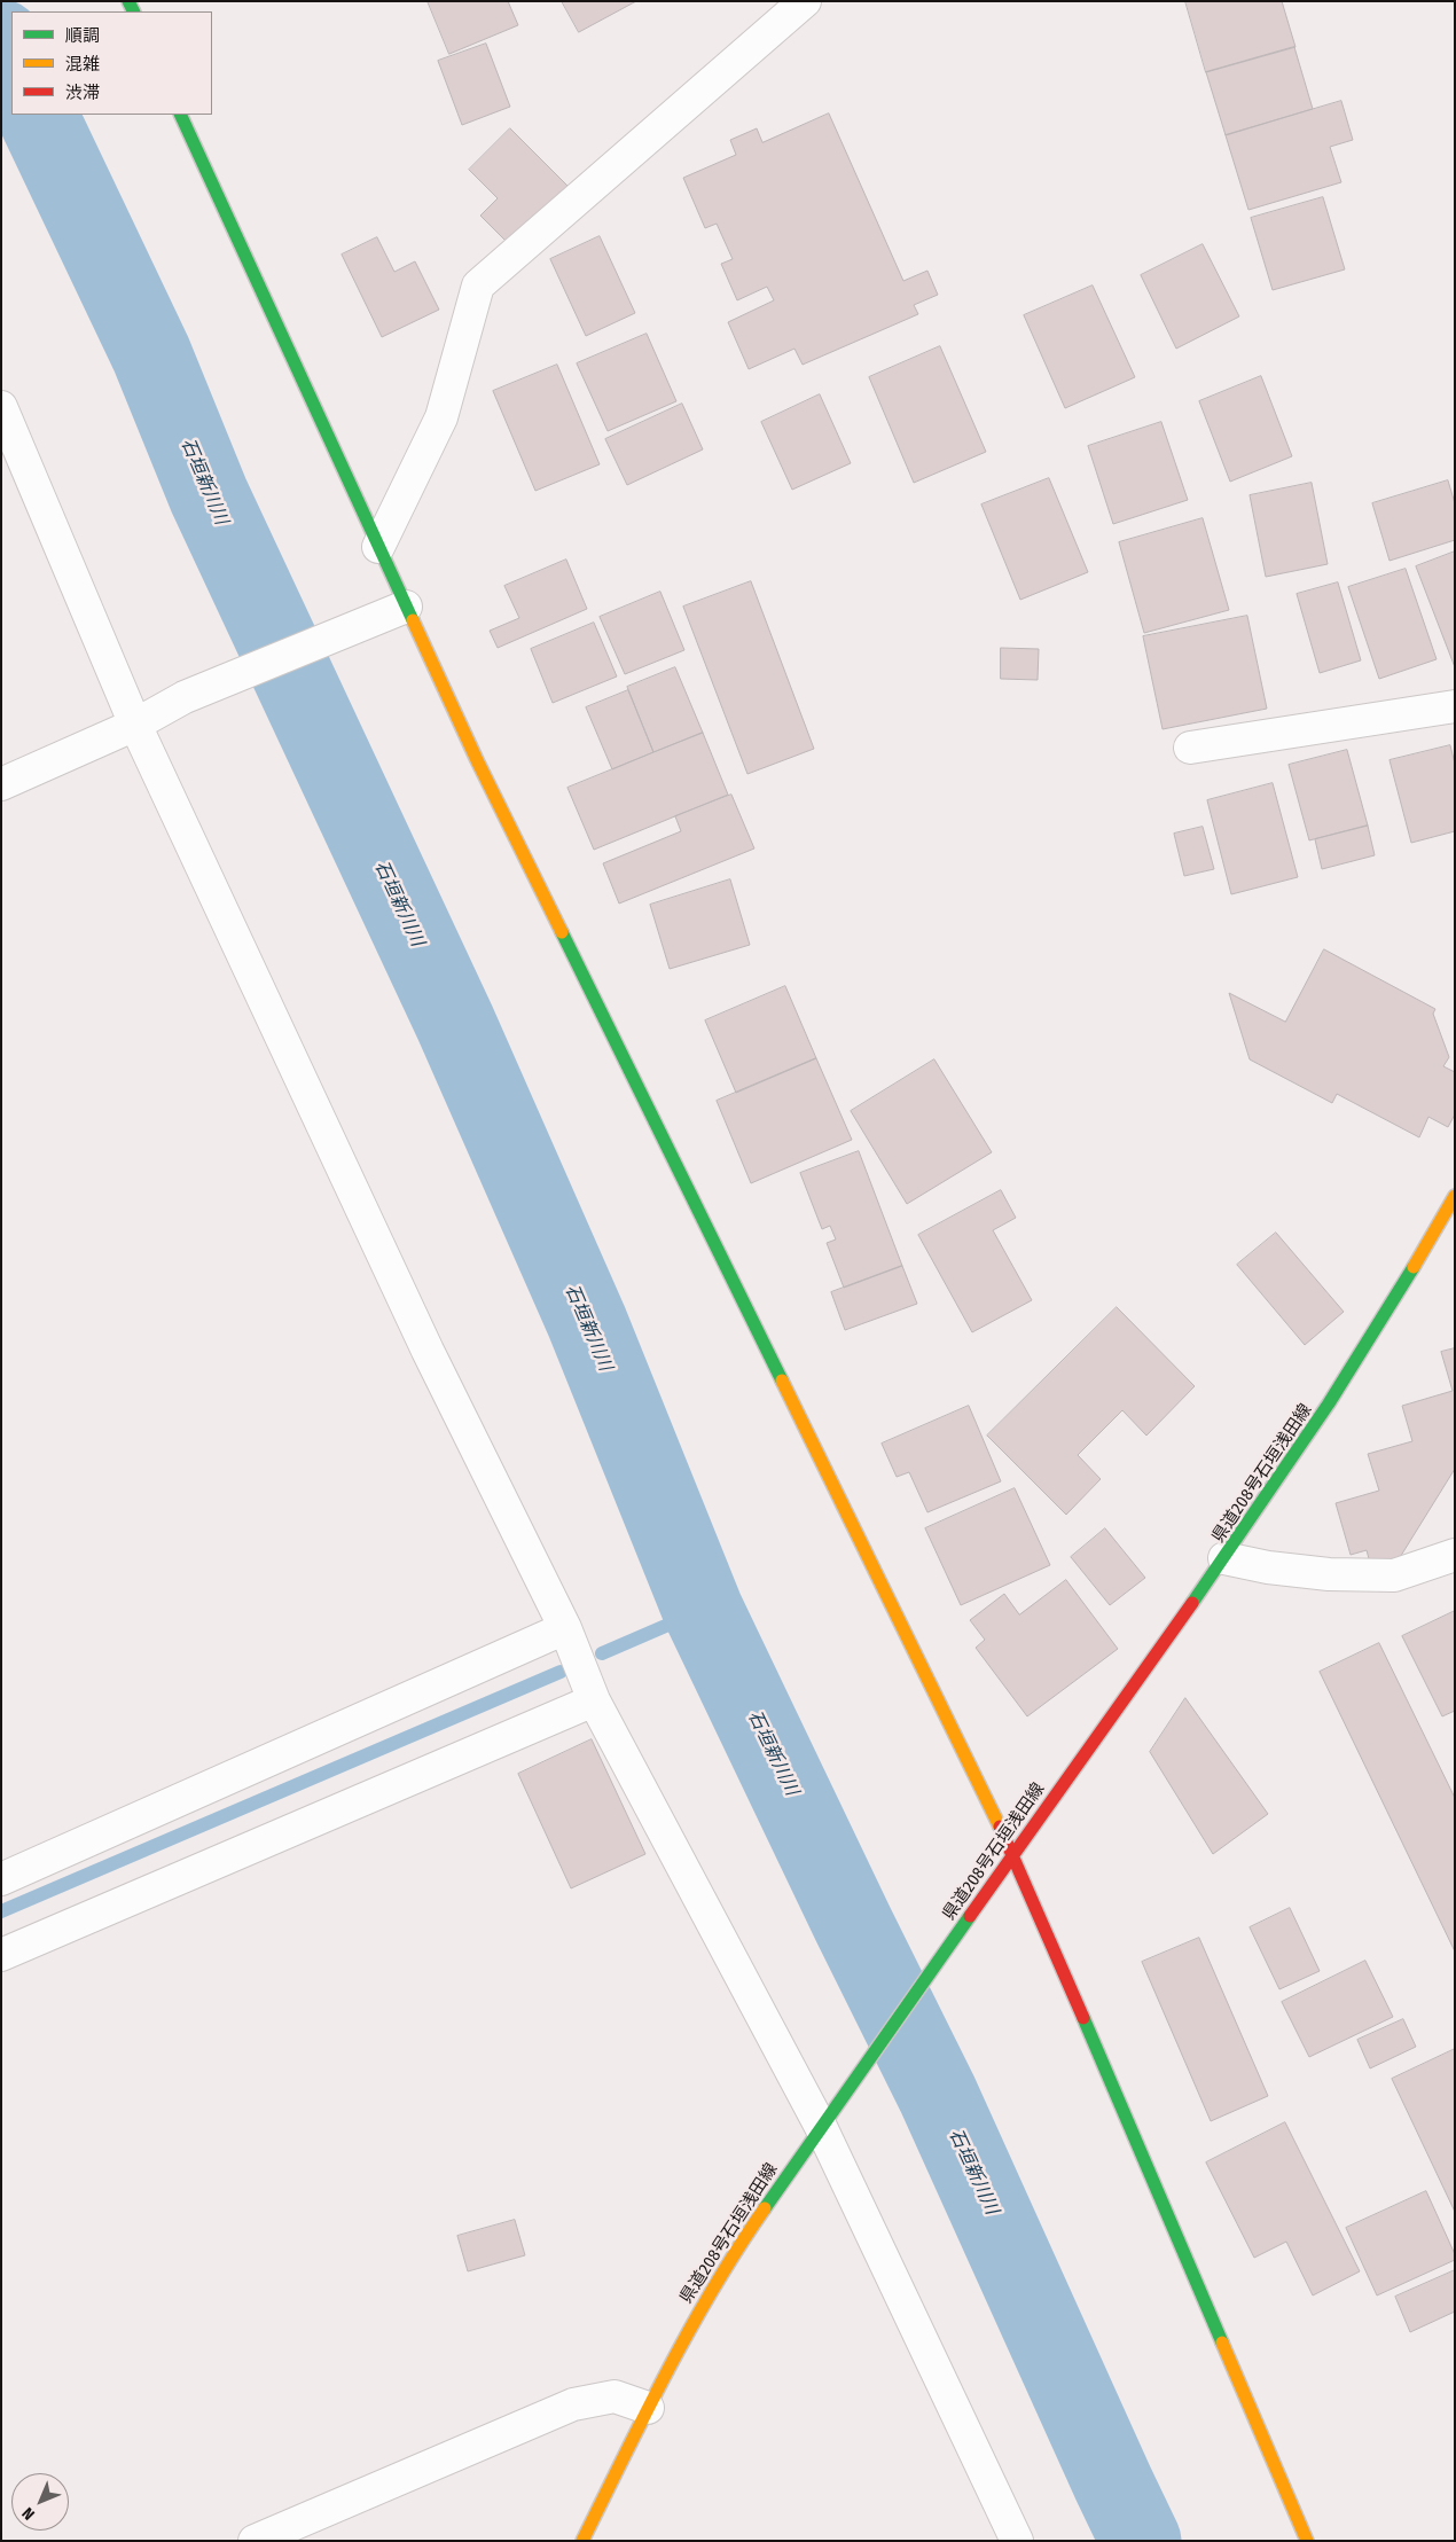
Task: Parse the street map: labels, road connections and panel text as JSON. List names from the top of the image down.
{
  "streets": {
    "street": ["県道208号石垣浅田線"]
  },
  "water": ["石垣新川川"],
  "legend": ["順調", "混雑", "渋滞"],
  "north": "bottom left"
}
